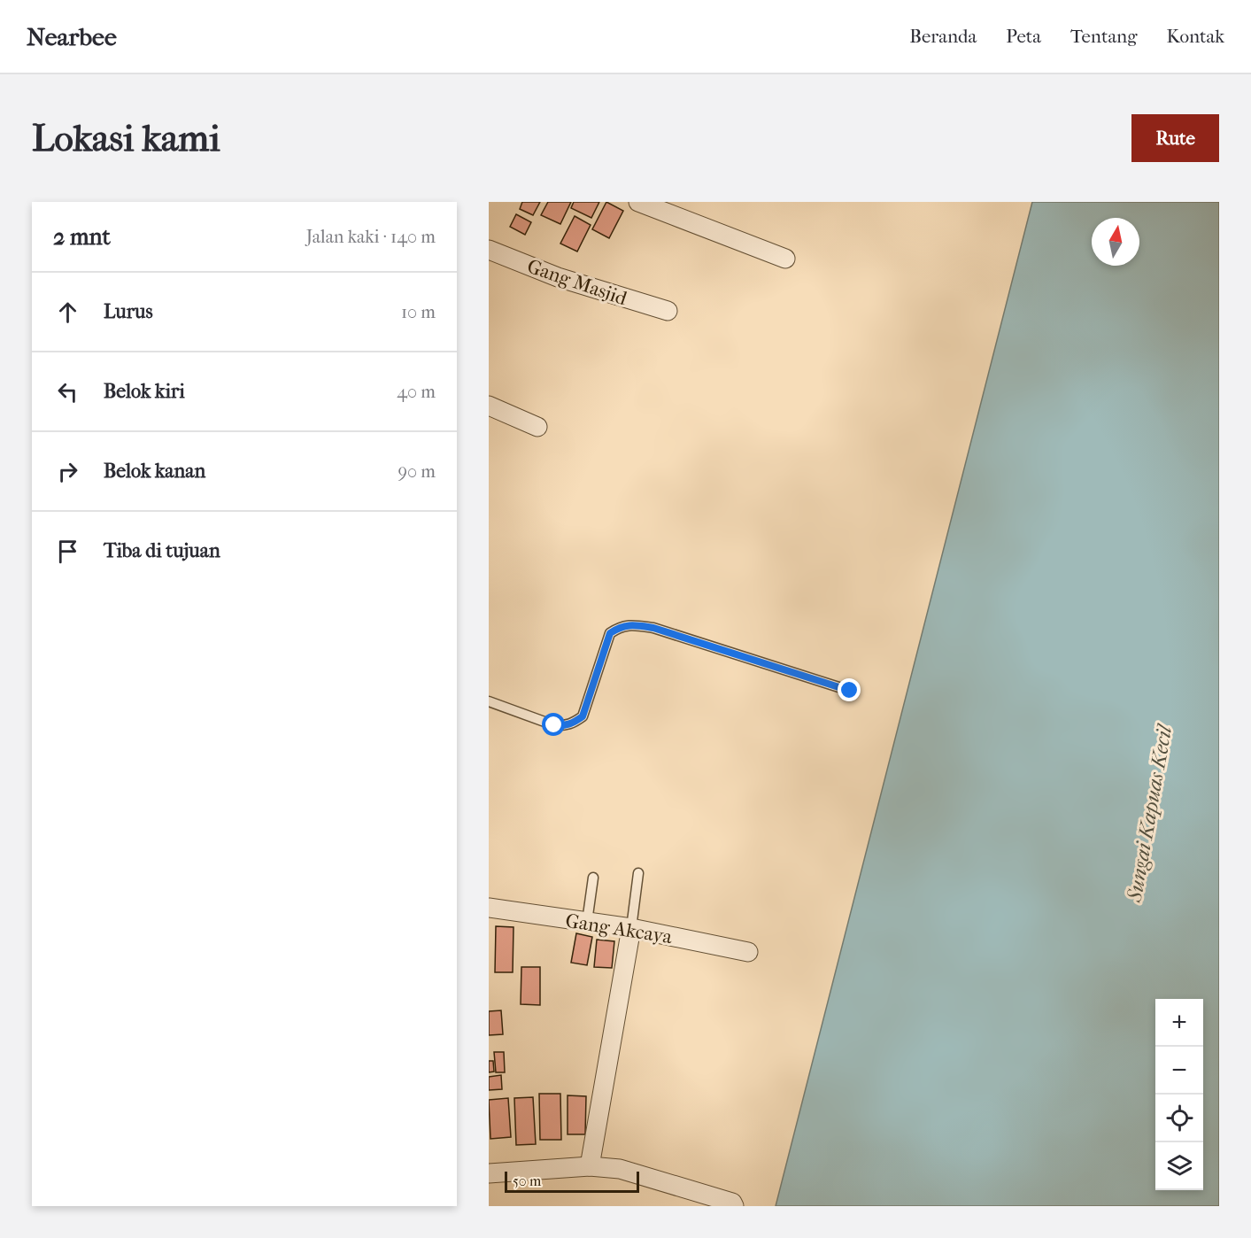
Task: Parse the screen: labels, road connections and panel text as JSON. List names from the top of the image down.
{
  "streets": {
    "street": ["Gang Masjid", "Gang Akcaya"]
  },
  "water": ["Sungai Kapuas Kecil"],
  "scale_bar": "50 m",
  "north": "top",
  "page": {
    "header": "Nearbee",
    "nav": [
      "Beranda",
      "Peta",
      "Tentang",
      "Kontak"
    ],
    "buttons": "Rute",
    "title": "Lokasi kami",
    "heading": ["2 mnt", "Jalan kaki · 140 m"],
    "list": [
      ["Lurus", "10 m"],
      ["Belok kiri", "40 m"],
      ["Belok kanan", "90 m"],
      "Tiba di tujuan"
    ],
    "map_buttons": ["+", "−"],
    "scale": "50 m"
  }
}
